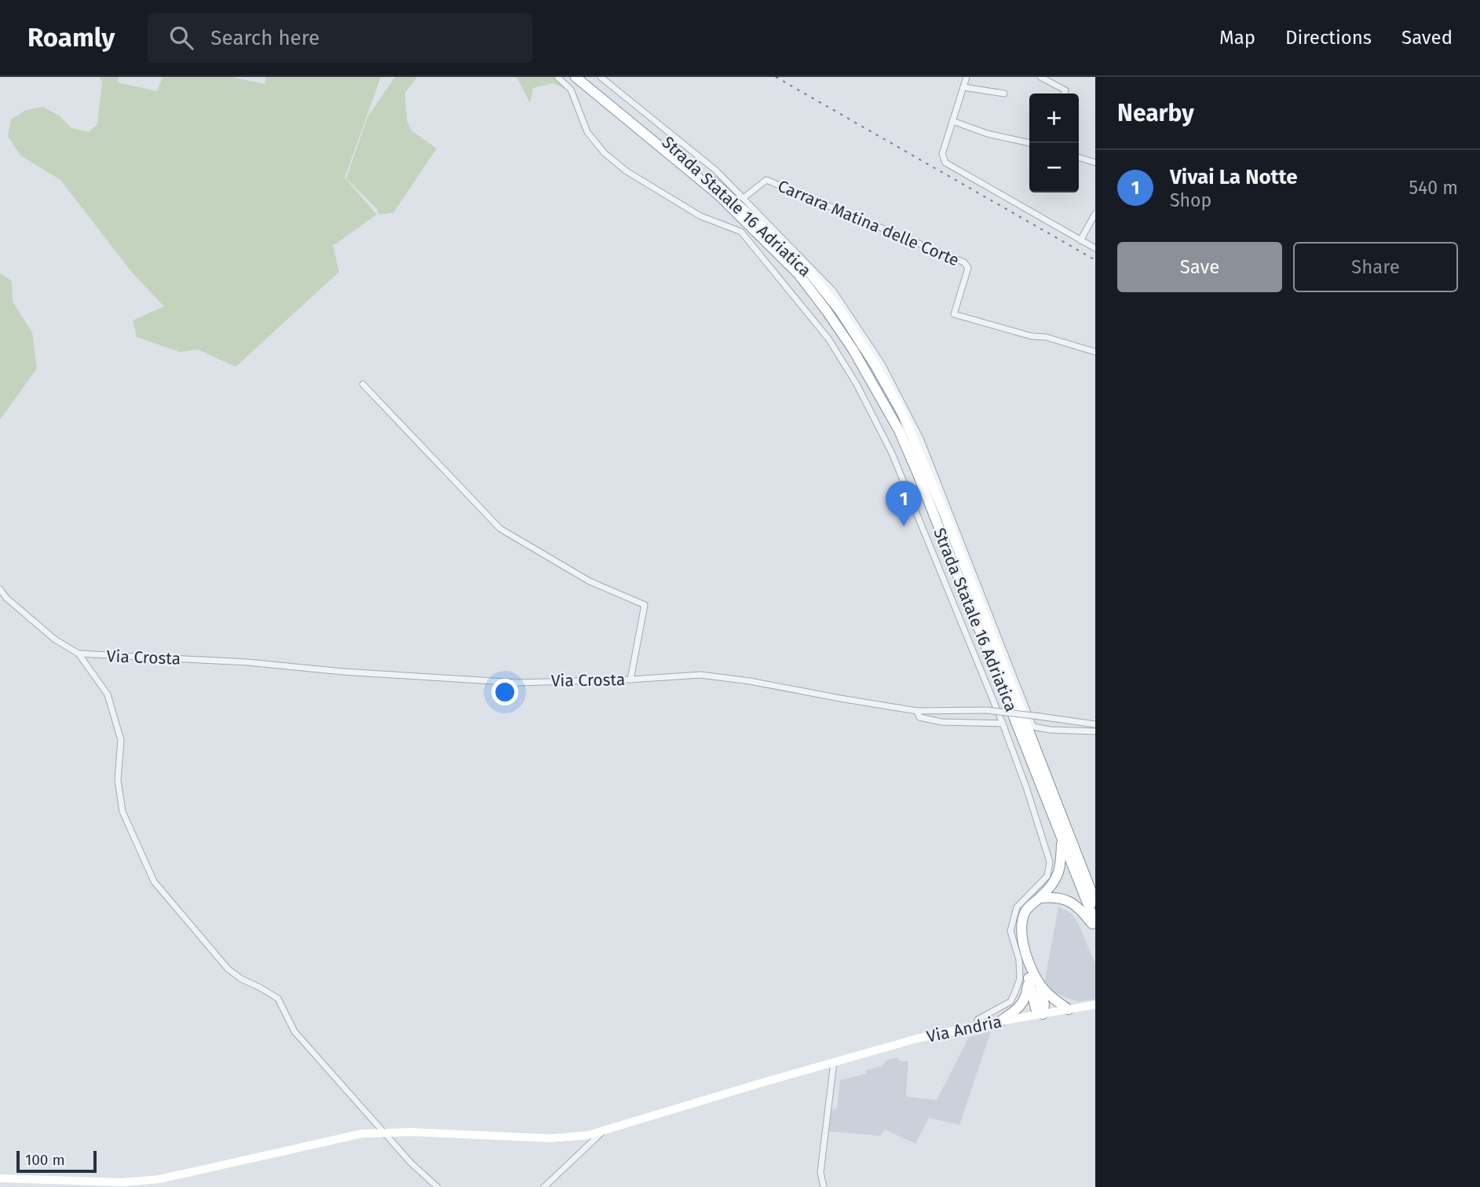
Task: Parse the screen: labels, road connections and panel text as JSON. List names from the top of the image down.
{
  "streets": {
    "highway": ["Strada Statale 16 Adriatica"],
    "main road": ["Via Andria"],
    "street": ["Carrara Matina delle Corte", "Via Crosta"]
  },
  "scale_bar": "100 m",
  "page": {
    "header": "Roamly",
    "search": "Search here",
    "nav": ["Map", "Directions", "Saved"],
    "heading": "Nearby",
    "map_buttons": ["+", "−"],
    "list": [
      {
        "mark": "1",
        "name": "Vivai La Notte",
        "note": "Shop",
        "value": "540 m"
      }
    ],
    "buttons": ["Save", "Share"],
    "pins": "1",
    "scale": "100 m"
  }
}
